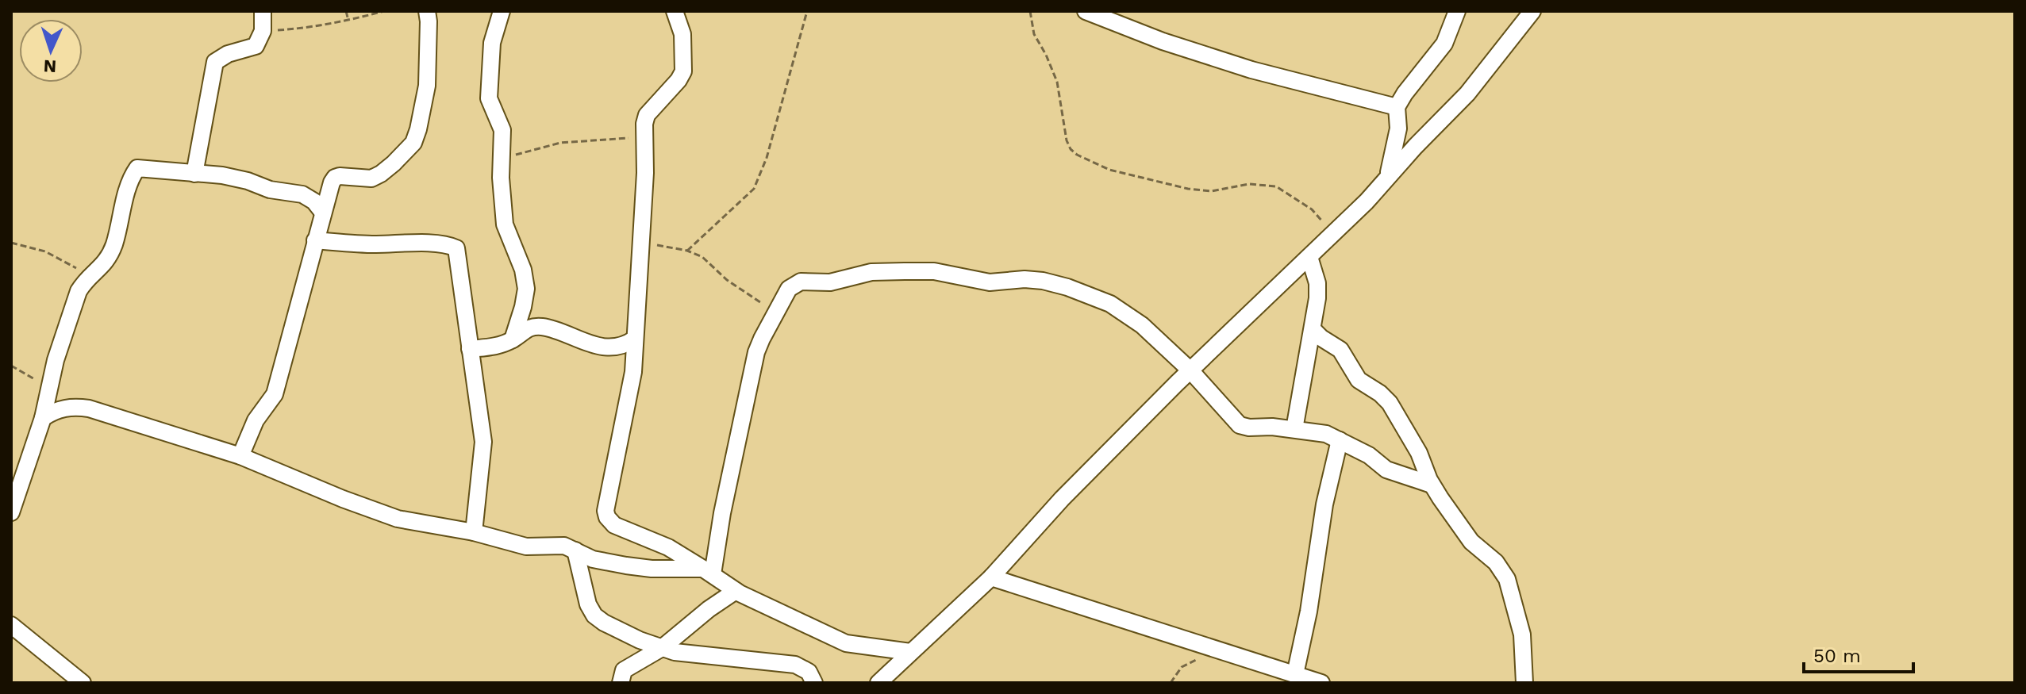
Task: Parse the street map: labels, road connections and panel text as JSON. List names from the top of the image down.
{
  "scale_bar": "50 m",
  "north": "bottom"
}
